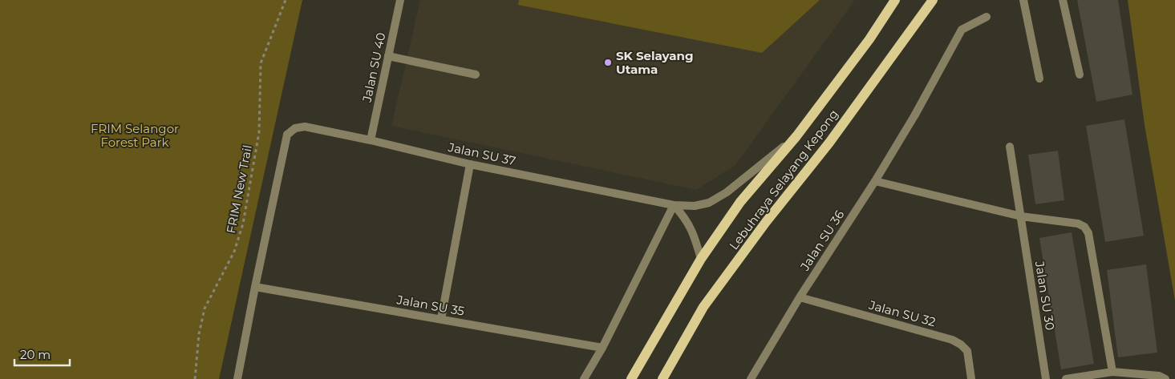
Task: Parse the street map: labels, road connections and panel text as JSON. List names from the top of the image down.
{
  "streets": {
    "main road": ["Lebuhraya Selayang Kepong"],
    "street": [
      "Jalan SU 40",
      "Jalan SU 37",
      "Jalan SU 36",
      "Jalan SU 30",
      "Jalan SU 35",
      "Jalan SU 32"
    ],
    "path": ["FRIM New Trail"]
  },
  "crossings": [
    ["Jalan SU 40", "Jalan SU 37"],
    ["Jalan SU 37", "Lebuhraya Selayang Kepong"],
    ["Jalan SU 37", "Jalan SU 35"],
    ["Jalan SU 36", "Jalan SU 32"]
  ],
  "parks": ["FRIM Selangor Forest Park"],
  "places": ["SK Selayang Utama"],
  "scale_bar": "20 m"
}
